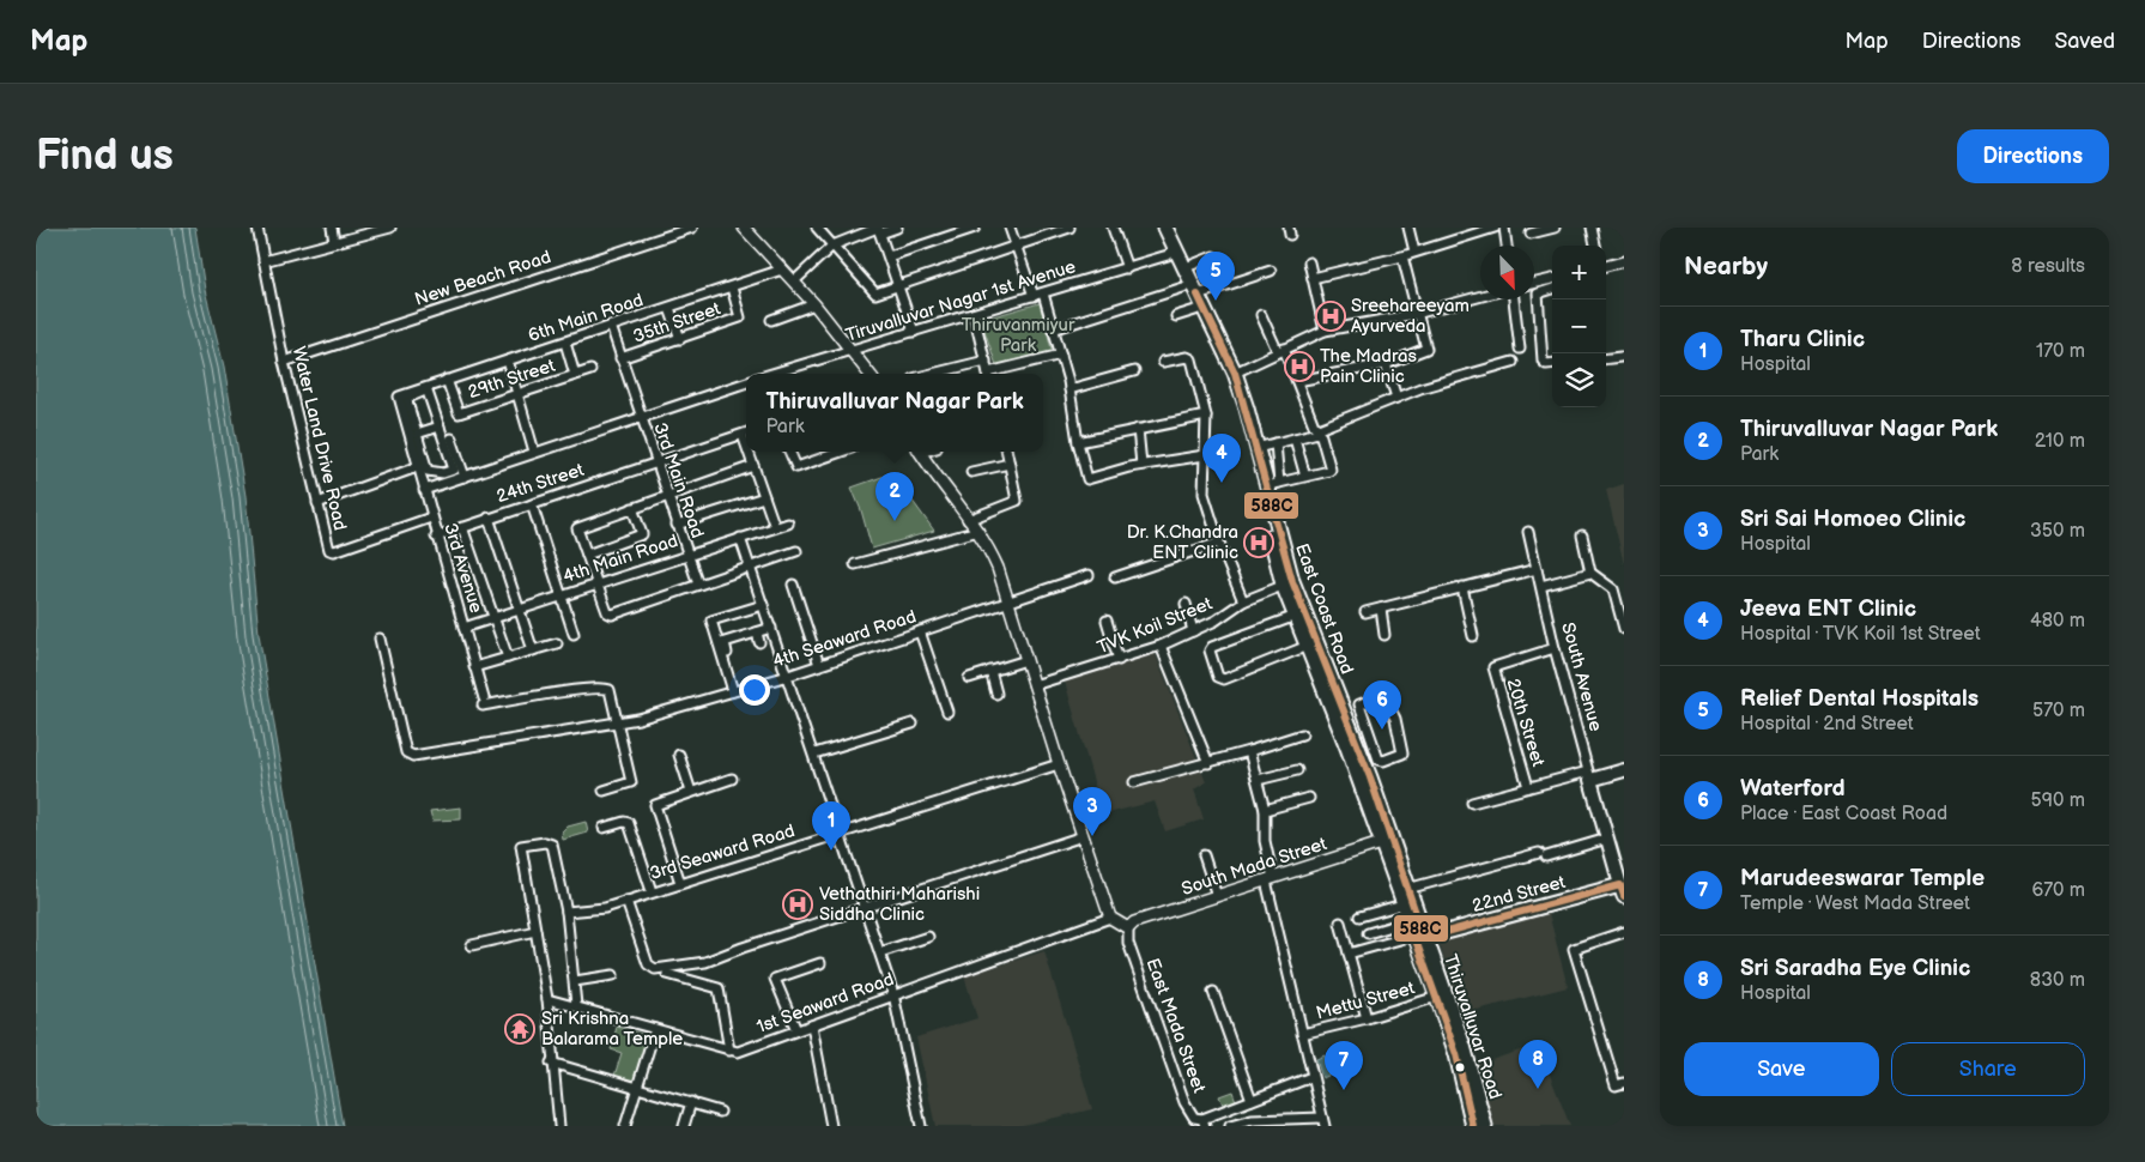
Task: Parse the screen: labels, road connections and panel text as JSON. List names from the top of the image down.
{
  "streets": {
    "main road": [
      "East Coast Road",
      "South Avenue",
      "22nd Street",
      "Thiruvalluvar Road"
    ],
    "street": [
      "New Beach Road",
      "Tiruvalluvar Nagar 1st Avenue",
      "6th Main Road",
      "35th Street",
      "29th Street",
      "Water Land Drive Road",
      "3rd Main Road",
      "24th Street",
      "4th Main Road",
      "3rd Avenue",
      "TVK Koil Street",
      "4th Seaward Road",
      "20th Street",
      "3rd Seaward Road",
      "South Mada Street",
      "Mettu Street",
      "1st Seaward Road",
      "East Mada Street"
    ]
  },
  "crossings": [
    ["New Beach Road", "Water Land Drive Road"],
    ["Tiruvalluvar Nagar 1st Avenue", "East Coast Road"],
    ["6th Main Road", "35th Street"],
    ["6th Main Road", "29th Street"],
    ["6th Main Road", "3rd Main Road"],
    ["35th Street", "3rd Main Road"],
    ["Water Land Drive Road", "3rd Avenue"],
    ["3rd Main Road", "24th Street"],
    ["3rd Main Road", "4th Main Road"],
    ["24th Street", "3rd Avenue"],
    ["4th Main Road", "3rd Avenue"],
    ["3rd Avenue", "4th Seaward Road"],
    ["East Coast Road", "TVK Koil Street"],
    ["East Coast Road", "South Mada Street"],
    ["East Coast Road", "22nd Street"],
    ["East Coast Road", "Mettu Street"],
    ["East Coast Road", "Thiruvalluvar Road"],
    ["South Avenue", "20th Street"],
    ["South Avenue", "22nd Street"],
    ["South Mada Street", "East Mada Street"]
  ],
  "parks": ["Thiruvanmiyur Park"],
  "places": {
    "hospital": [
      "Sreehareeyam Ayurveda",
      "The Madras Pain Clinic",
      "Dr. K.Chandra ENT Clinic",
      "Vethathiri Maharishi Siddha Clinic"
    ],
    "temple": ["Sri Krishna Balarama Temple"]
  },
  "lines": ["transit line 588C"],
  "north": "bottom right",
  "page": {
    "header": "Map",
    "nav": ["Map", "Directions", "Saved"],
    "buttons": [
      "Directions",
      ["Save", "Share"]
    ],
    "title": "Find us",
    "heading": ["Nearby", "8 results"],
    "map_buttons": ["+", "−"],
    "pins": [
      "5",
      "4",
      "2",
      "6",
      "3",
      "1",
      "8",
      "7"
    ],
    "list": [
      {
        "mark": "1",
        "name": "Tharu Clinic",
        "note": "Hospital",
        "value": "170 m"
      },
      {
        "mark": "2",
        "name": "Thiruvalluvar Nagar Park",
        "note": "Park",
        "value": "210 m"
      },
      {
        "mark": "3",
        "name": "Sri Sai Homoeo Clinic",
        "note": "Hospital",
        "value": "350 m"
      },
      {
        "mark": "4",
        "name": "Jeeva ENT Clinic",
        "note": "Hospital · TVK Koil 1st Street",
        "value": "480 m"
      },
      {
        "mark": "5",
        "name": "Relief Dental Hospitals",
        "note": "Hospital · 2nd Street",
        "value": "570 m"
      },
      {
        "mark": "6",
        "name": "Waterford",
        "note": "Place · East Coast Road",
        "value": "590 m"
      },
      {
        "mark": "7",
        "name": "Marudeeswarar Temple",
        "note": "Temple · West Mada Street",
        "value": "670 m"
      },
      {
        "mark": "8",
        "name": "Sri Saradha Eye Clinic",
        "note": "Hospital",
        "value": "830 m"
      }
    ],
    "popup": ["Thiruvalluvar Nagar Park", "Park"]
  }
}
